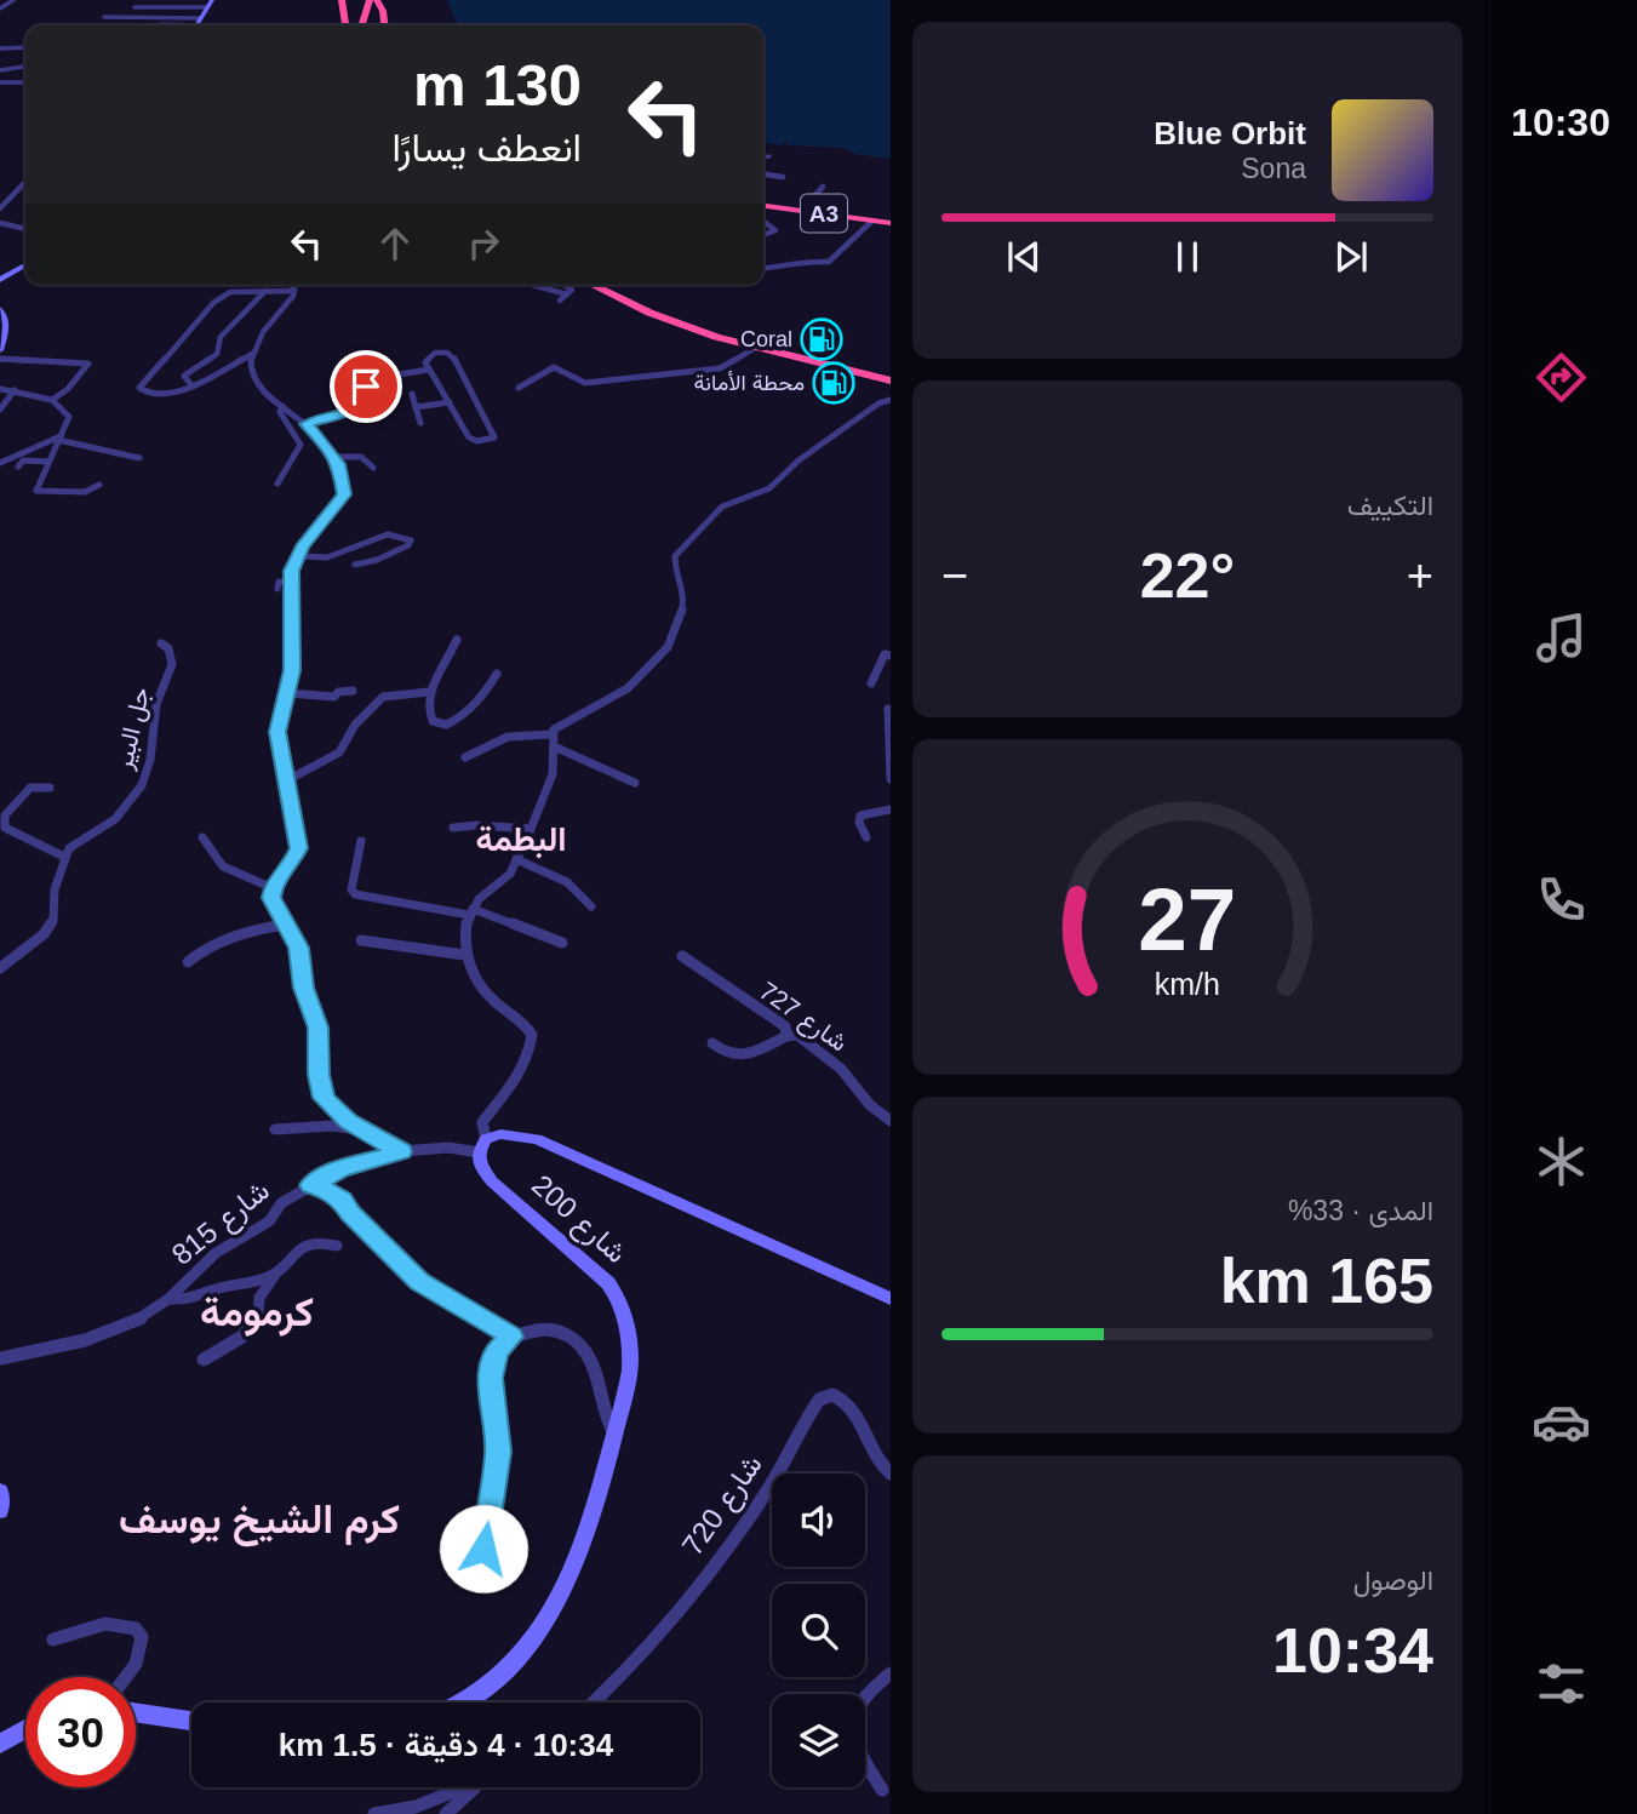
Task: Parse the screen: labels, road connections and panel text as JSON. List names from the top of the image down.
{
  "streets": {
    "highway": ["A3"],
    "main road": ["شارع 200"],
    "street": [
      "جل البير",
      "شارع 727",
      "شارع 815",
      "شارع 720"
    ]
  },
  "crossings": [
    ["شارع 200", "شارع 815"]
  ],
  "districts": ["البطمة", "كرمومة", "كرم الشيخ يوسف"],
  "places": {
    "fuel station": ["Coral", "محطة الأمانة"]
  },
  "page": {
    "tabs": "10:30",
    "turn": ["130 m", "انعطف يسارًا"],
    "song": ["Blue Orbit", "Sona"],
    "tile": [
      "التكييف",
      ["المدى · 33%", "165 km"],
      ["الوصول", "10:34"]
    ],
    "heat": ["−", "22°", "+"],
    "limit": "30",
    "trip": "10:34 · 4 دقيقة · 1.5 km",
    "gauge": ["27", "km/h"]
  }
}
